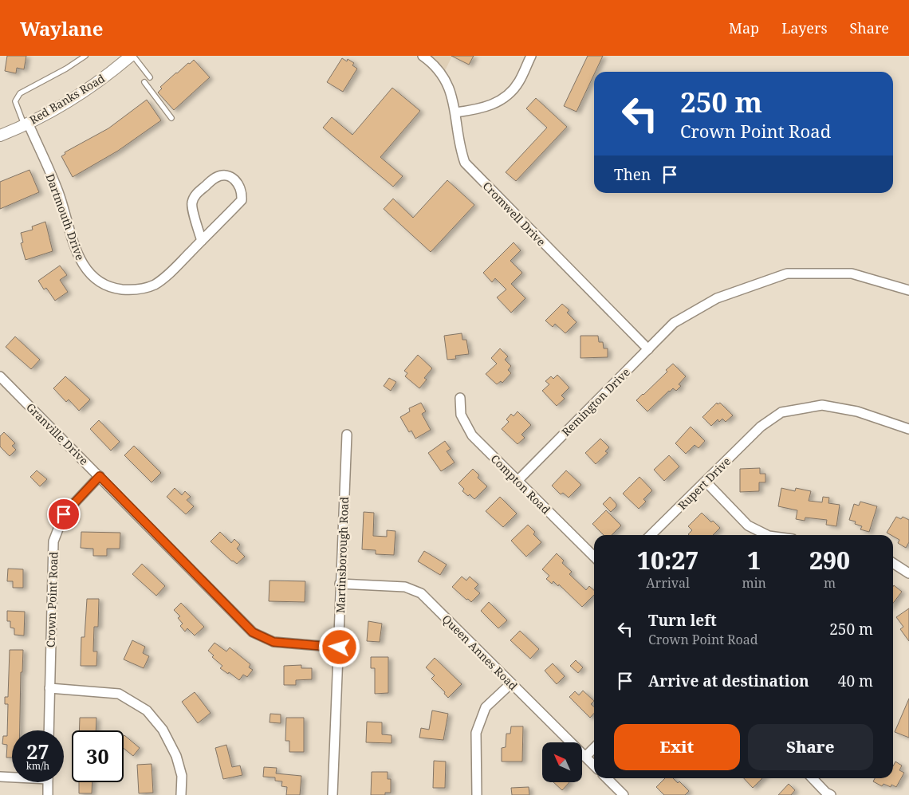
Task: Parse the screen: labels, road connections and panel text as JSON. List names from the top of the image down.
{
  "streets": {
    "street": [
      "Red Banks Road",
      "Cromwell Drive",
      "Dartmouth Drive",
      "Remington Drive",
      "Granville Drive",
      "Rupert Drive",
      "Compton Road",
      "Martinsborough Road",
      "Crown Point Road",
      "Queen Annes Road"
    ]
  },
  "crossings": [
    ["Red Banks Road", "Dartmouth Drive"],
    ["Cromwell Drive", "Remington Drive"],
    ["Remington Drive", "Compton Road"],
    ["Granville Drive", "Martinsborough Road"],
    ["Granville Drive", "Crown Point Road"],
    ["Martinsborough Road", "Queen Annes Road"]
  ],
  "north": "top left",
  "page": {
    "header": "Waylane",
    "nav": ["Map", "Layers", "Share"],
    "turn": ["250 m", "Crown Point Road"],
    "then": "Then",
    "eta": [
      "10:27",
      "Arrival",
      "1",
      "min",
      "290",
      "m"
    ],
    "list": [
      {
        "name": "Turn left",
        "note": "Crown Point Road",
        "value": "250 m"
      },
      {
        "name": "Arrive at destination",
        "value": "40 m"
      }
    ],
    "buttons": ["Exit", "Share"],
    "speed": "27 km/h",
    "limit": "30"
  }
}
